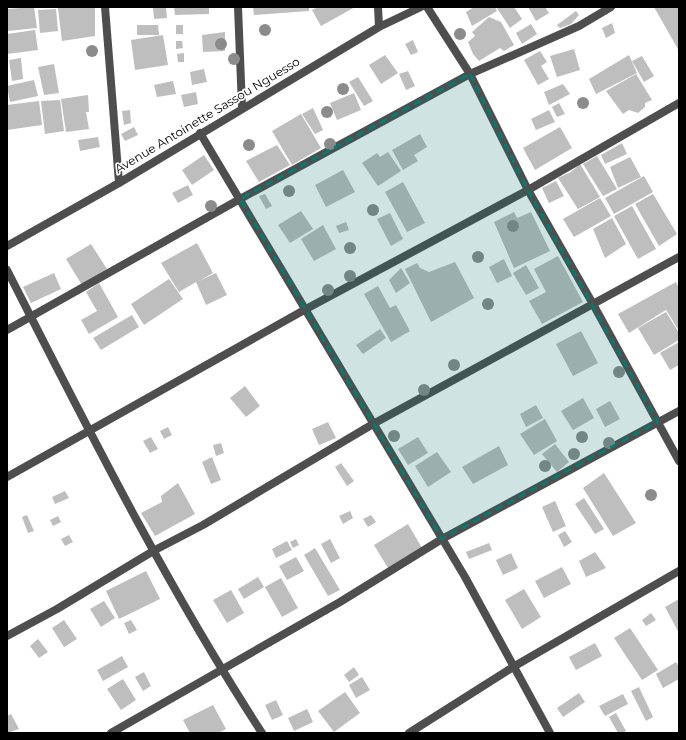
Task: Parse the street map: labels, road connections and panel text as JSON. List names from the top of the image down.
{
  "streets": {
    "street": ["Avenue Antoinette Sassou Nguesso"]
  }
}
